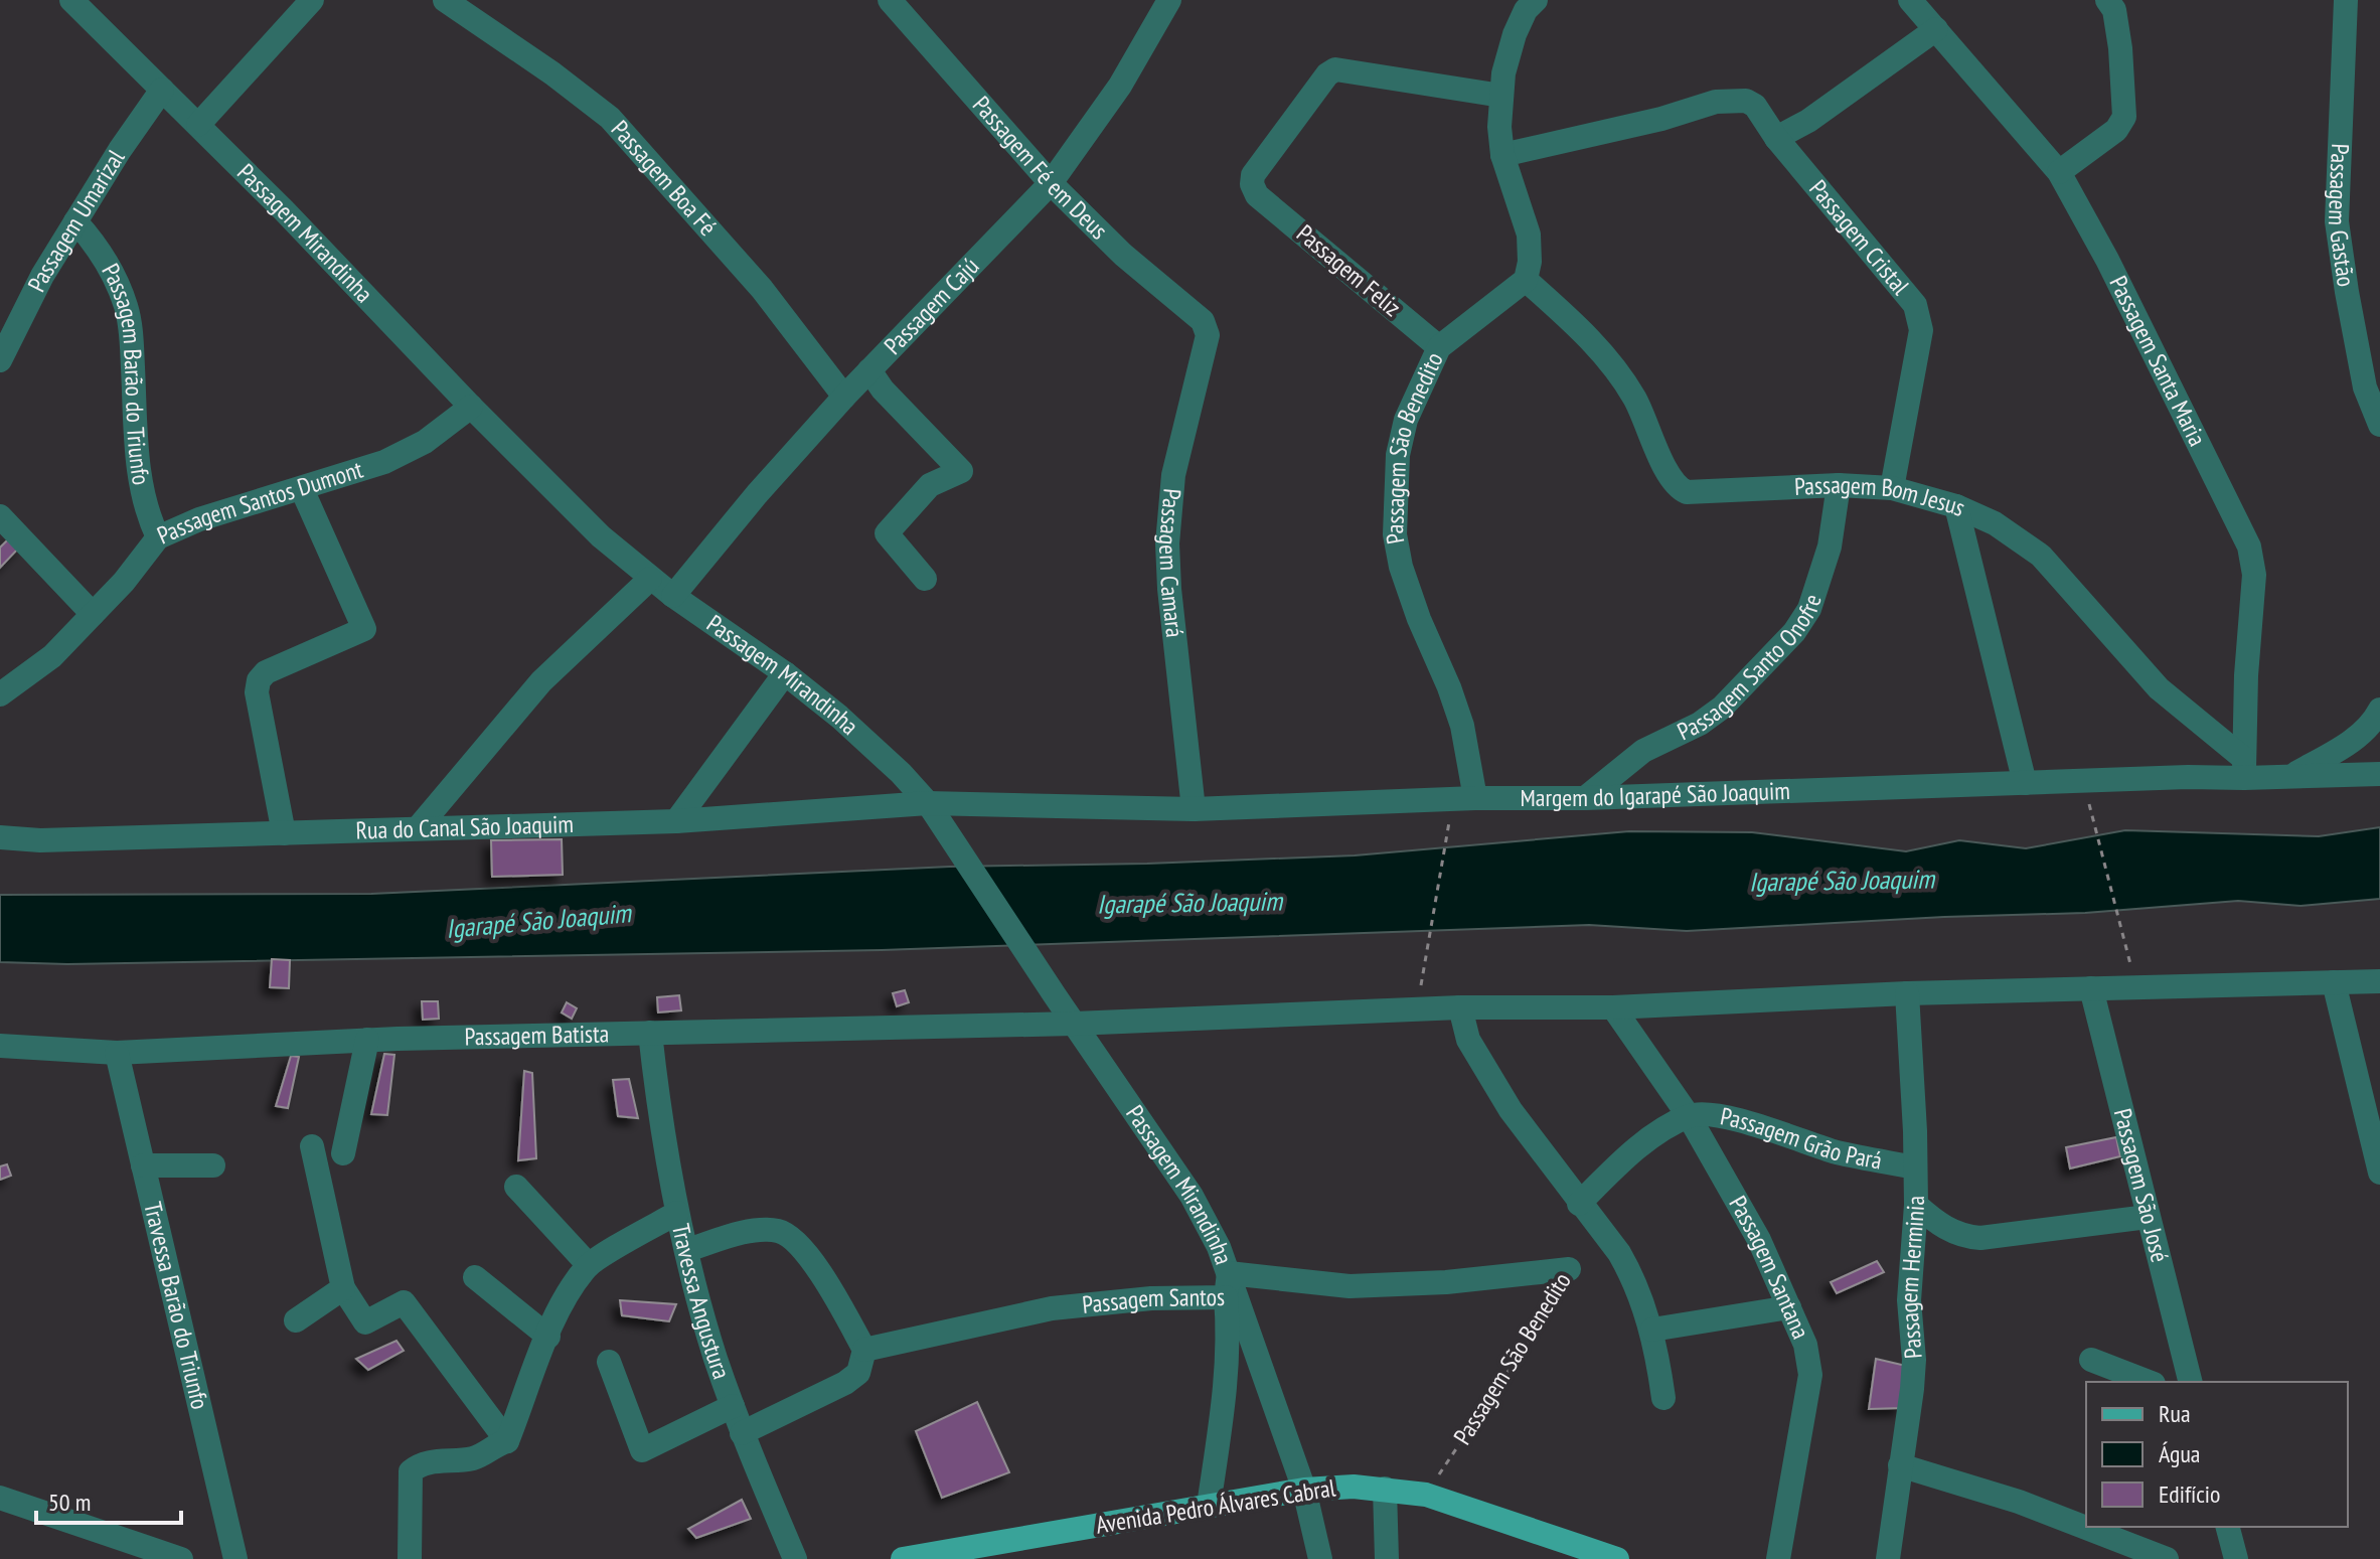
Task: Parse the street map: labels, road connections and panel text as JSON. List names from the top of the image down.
{
  "streets": {
    "main road": ["Avenida Pedro Álvares Cabral"],
    "street": [
      "Passagem Fé em Deus",
      "Passagem Boa Fé",
      "Passagem Gastão",
      "Passagem Umarizal",
      "Passagem Mirandinha",
      "Passagem Cristal",
      "Passagem Feliz",
      "Passagem Cajú",
      "Passagem Santa Maria",
      "Passagem Barão do Triunfo",
      "Passagem São Benedito",
      "Passagem Bom Jesus",
      "Passagem Santos Dumont",
      "Passagem Camará",
      "Passagem Santo Onofre",
      "Margem do Igarapé São Joaquim",
      "Rua do Canal São Joaquim",
      "Passagem Batista",
      "Passagem Grão Pará",
      "Passagem São José",
      "Passagem Santana",
      "Passagem Herminia",
      "Passagem Santos",
      "Travessa Angustura",
      "Travessa Barão do Triunfo"
    ]
  },
  "crossings": [
    ["Passagem Fé em Deus", "Passagem Cajú"],
    ["Passagem Fé em Deus", "Passagem Camará"],
    ["Passagem Boa Fé", "Passagem Cajú"],
    ["Passagem Umarizal", "Passagem Mirandinha"],
    ["Passagem Umarizal", "Passagem Barão do Triunfo"],
    ["Passagem Mirandinha", "Passagem Cajú"],
    ["Passagem Mirandinha", "Passagem Santos Dumont"],
    ["Passagem Mirandinha", "Margem do Igarapé São Joaquim"],
    ["Passagem Mirandinha", "Rua do Canal São Joaquim"],
    ["Passagem Mirandinha", "Passagem Batista"],
    ["Passagem Mirandinha", "Passagem Santos"],
    ["Passagem Mirandinha", "Avenida Pedro Álvares Cabral"],
    ["Passagem Cristal", "Passagem Bom Jesus"],
    ["Passagem Feliz", "Passagem São Benedito"],
    ["Passagem Santa Maria", "Passagem Bom Jesus"],
    ["Passagem Santa Maria", "Margem do Igarapé São Joaquim"],
    ["Passagem Barão do Triunfo", "Passagem Santos Dumont"],
    ["Passagem São Benedito", "Passagem Bom Jesus"],
    ["Passagem São Benedito", "Margem do Igarapé São Joaquim"],
    ["Passagem São Benedito", "Passagem Santos"],
    ["Passagem São Benedito", "Avenida Pedro Álvares Cabral"],
    ["Passagem Bom Jesus", "Passagem Santo Onofre"],
    ["Passagem Bom Jesus", "Margem do Igarapé São Joaquim"],
    ["Passagem Camará", "Margem do Igarapé São Joaquim"],
    ["Passagem Santo Onofre", "Margem do Igarapé São Joaquim"],
    ["Margem do Igarapé São Joaquim", "Rua do Canal São Joaquim"],
    ["Passagem Batista", "Travessa Angustura"],
    ["Passagem Batista", "Travessa Barão do Triunfo"],
    ["Passagem Grão Pará", "Passagem Santana"],
    ["Passagem Grão Pará", "Passagem Herminia"]
  ],
  "water": ["Igarapé São Joaquim"],
  "legend": ["Rua", "Água", "Edifício"],
  "scale_bar": "50 m"
}
